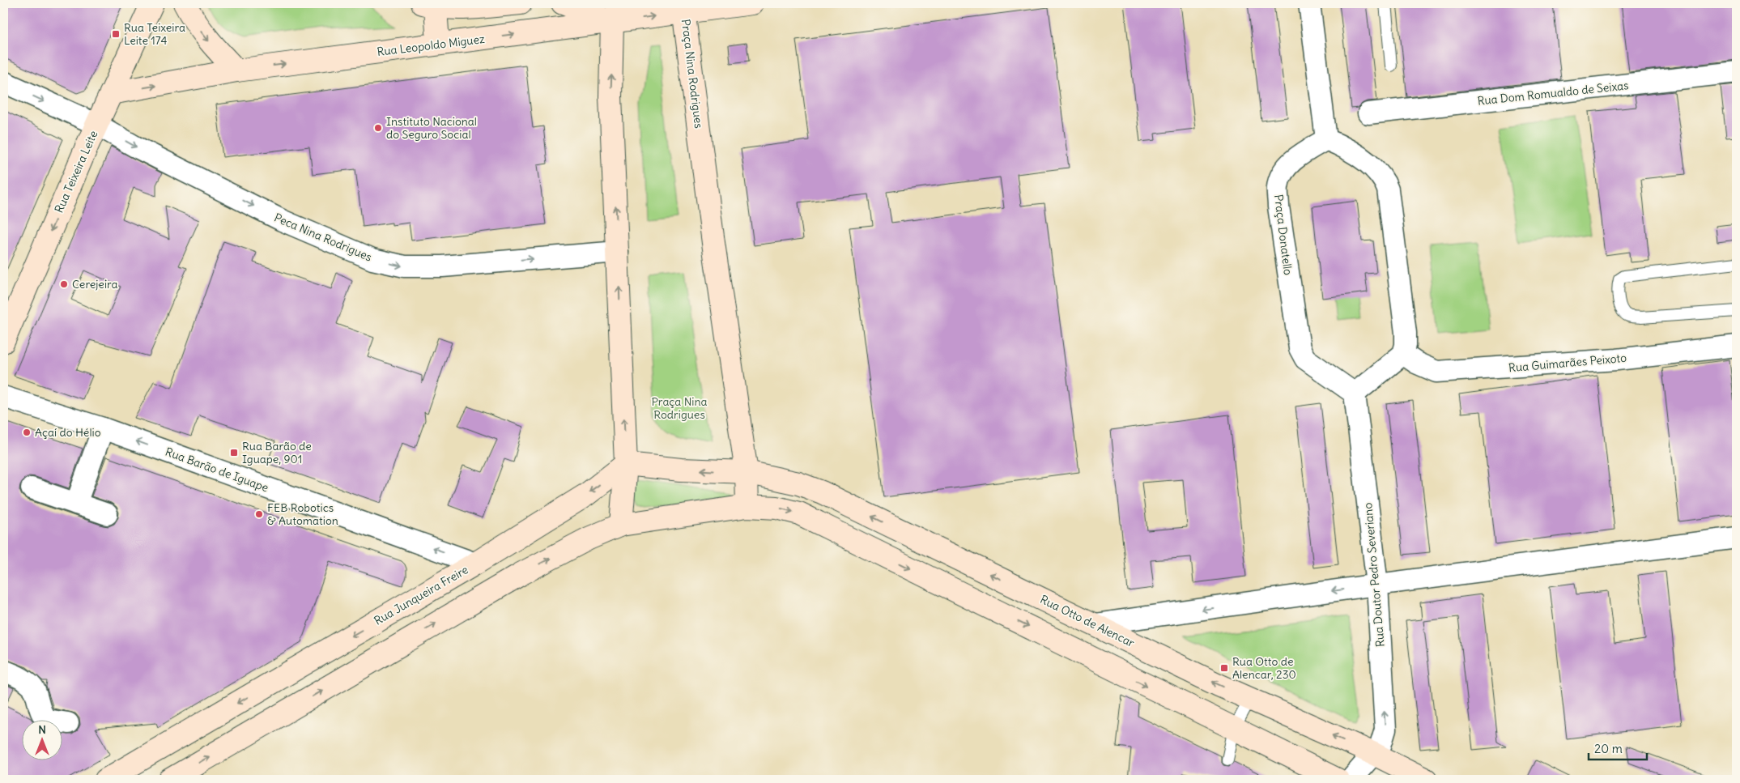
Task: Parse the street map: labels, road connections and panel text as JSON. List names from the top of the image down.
{
  "streets": {
    "main road": [
      "Rua Leopoldo Miguez",
      "Praça Nina Rodrigues",
      "Rua Teixeira Leite",
      "Rua Junqueira Freire",
      "Rua Otto de Alencar"
    ],
    "street": [
      "Rua Dom Romualdo de Seixas",
      "Praça Donatello",
      "Peca Nina Rodrigues",
      "Rua Guimarães Peixoto",
      "Rua Barão de Iguape",
      "Rua Doutor Pedro Severiano"
    ]
  },
  "crossings": [
    ["Rua Leopoldo Miguez", "Praça Nina Rodrigues"],
    ["Rua Leopoldo Miguez", "Rua Teixeira Leite"],
    ["Praça Nina Rodrigues", "Rua Otto de Alencar"],
    ["Rua Teixeira Leite", "Peca Nina Rodrigues"],
    ["Praça Donatello", "Rua Doutor Pedro Severiano"],
    ["Rua Barão de Iguape", "Rua Junqueira Freire"],
    ["Rua Doutor Pedro Severiano", "Rua Otto de Alencar"]
  ],
  "one_way": [
    "Rua Leopoldo Miguez",
    "Rua Teixeira Leite",
    "Peca Nina Rodrigues",
    "Rua Barão de Iguape",
    "Rua Doutor Pedro Severiano"
  ],
  "parks": ["Praça Nina Rodrigues"],
  "places": {
    "transit": ["Rua Teixeira Leite 174", "Rua Barão de Iguape, 901", "Rua Otto de Alencar, 230"],
    "other": [
      "Instituto Nacional do Seguro Social",
      "Cerejeira",
      "Açaí do Hélio",
      "FEB Robotics & Automation"
    ]
  },
  "scale_bar": "20 m",
  "north": "top"
}
